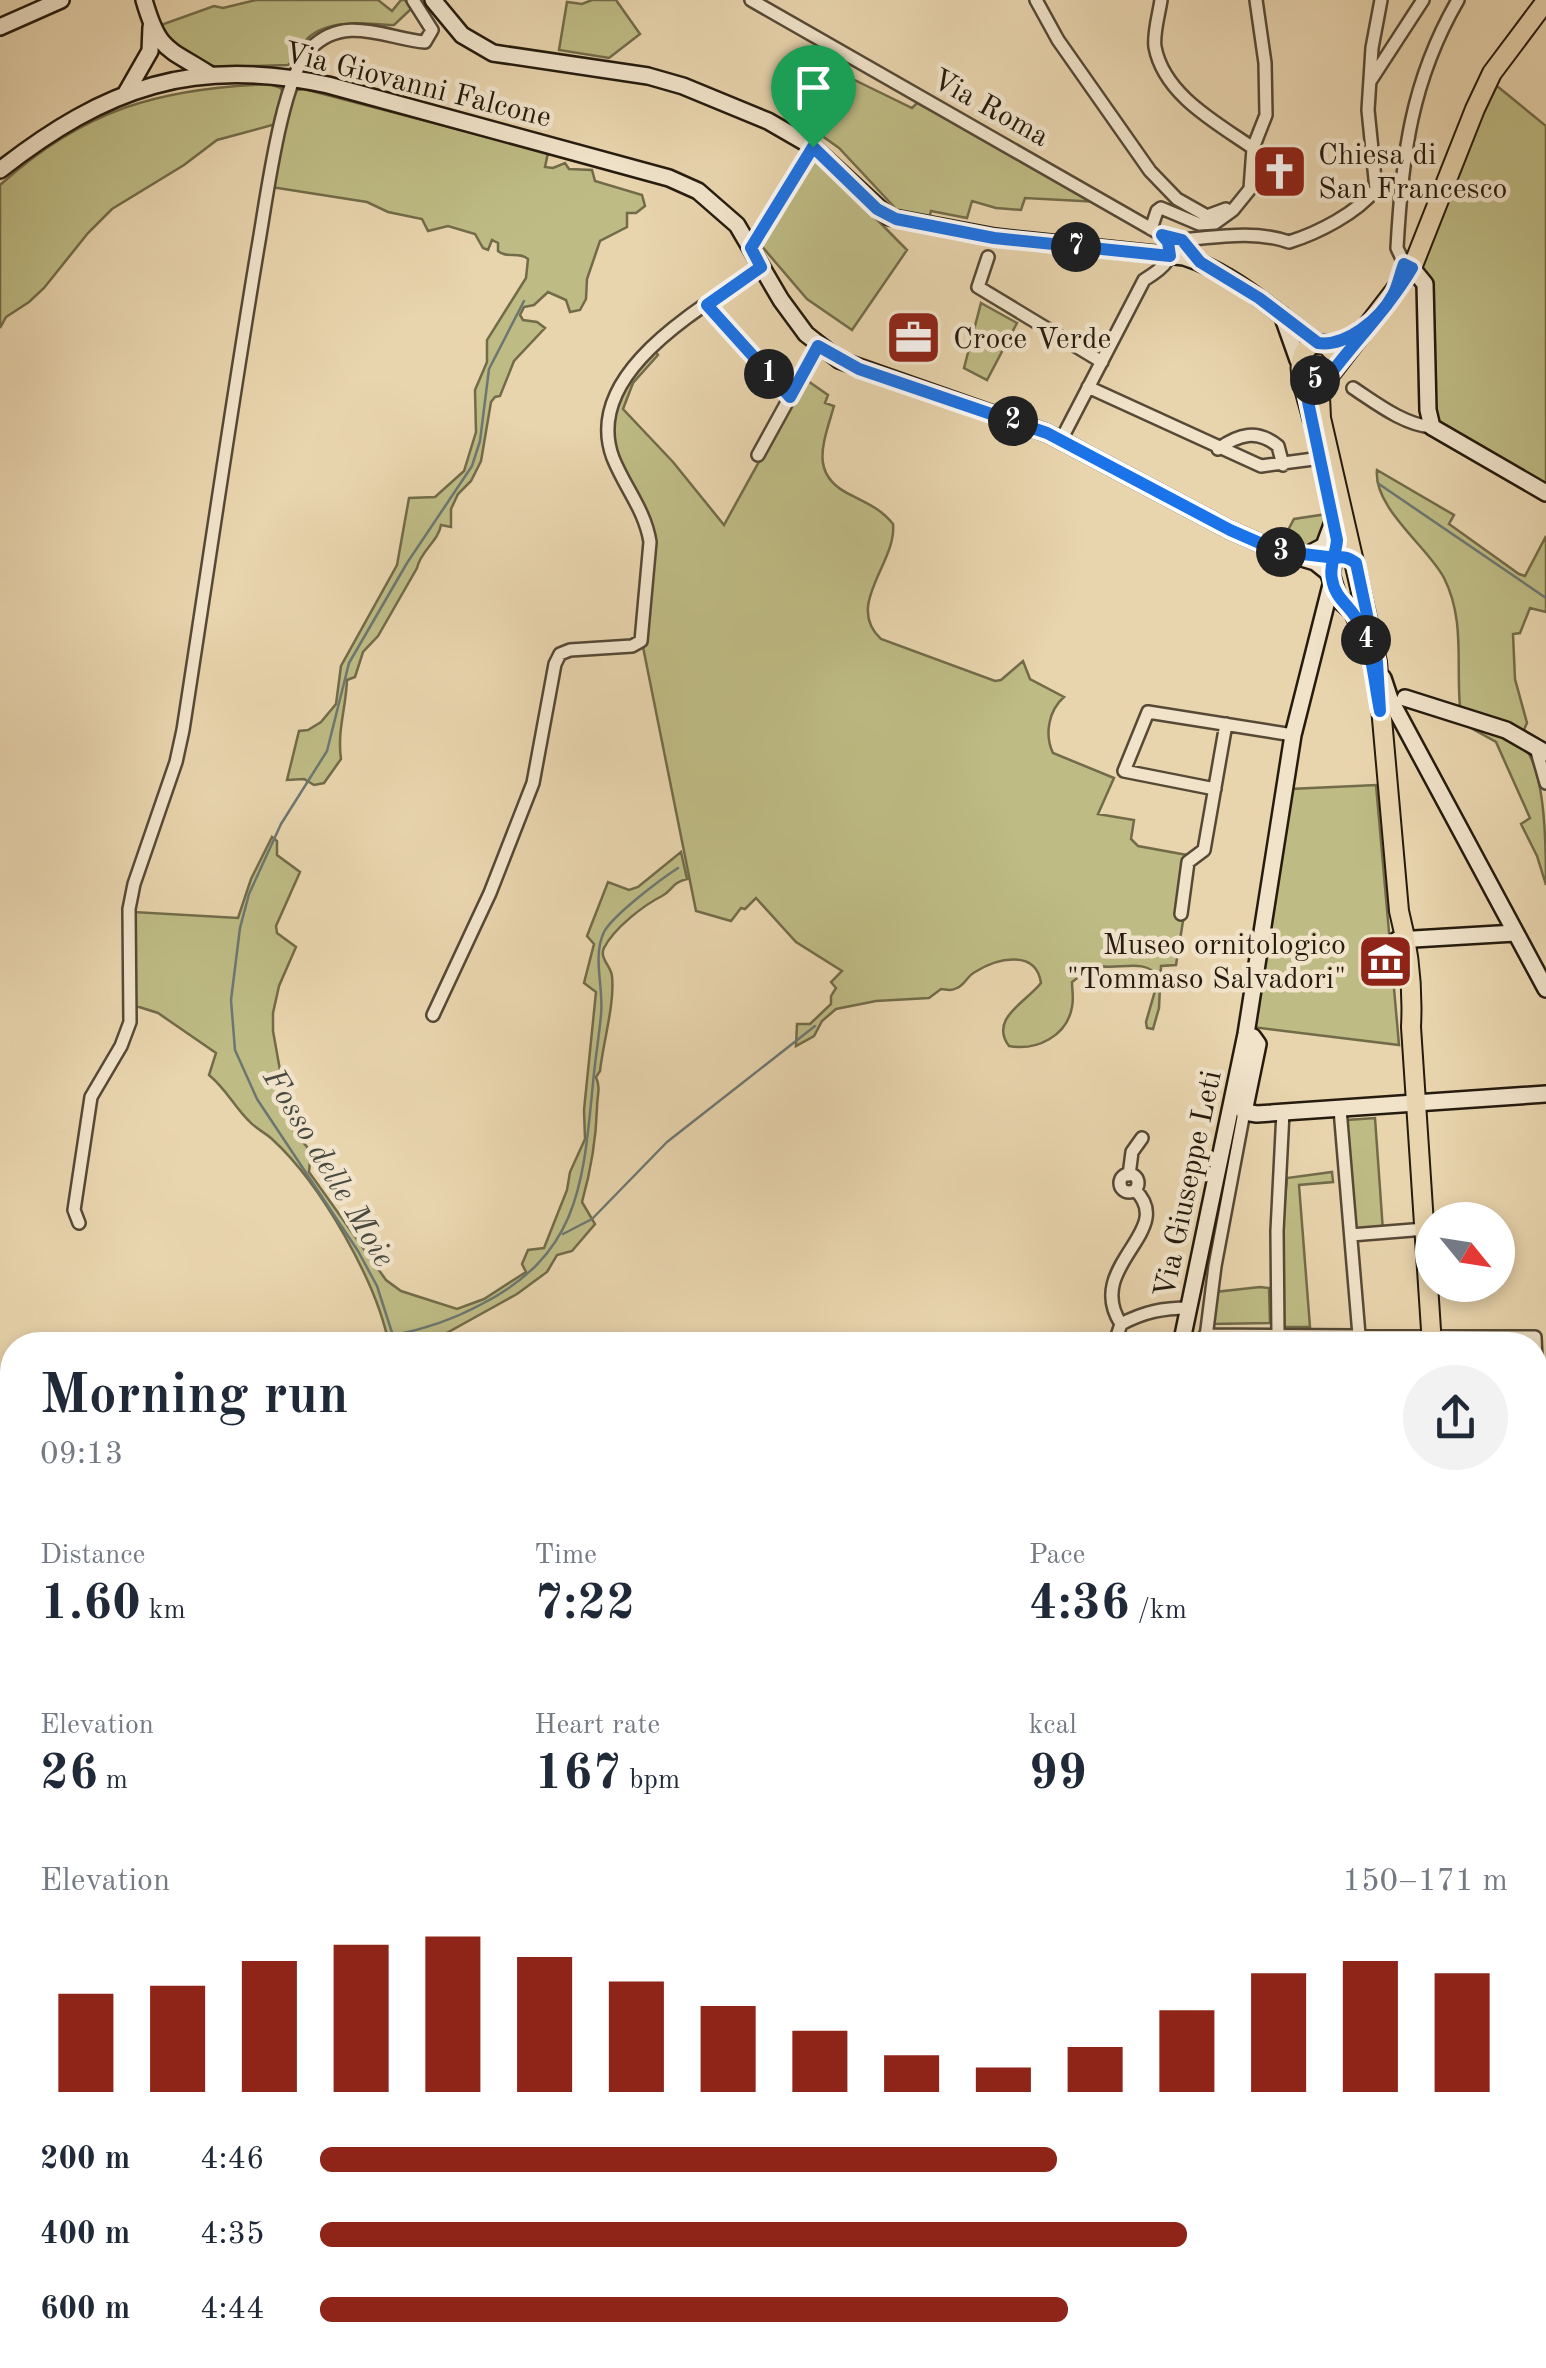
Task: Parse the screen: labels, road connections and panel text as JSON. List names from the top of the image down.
{
  "streets": {
    "main road": ["Via Giovanni Falcone", "Via Giuseppe Leti"],
    "street": ["Via Roma"]
  },
  "water": ["Fosso delle Moie"],
  "places": {
    "church": ["Chiesa di San Francesco"],
    "office": ["Croce Verde"],
    "museum": ["Museo ornitologico \"Tommaso Salvadori\""]
  },
  "north": "bottom right",
  "page": {
    "pins": [
      "7",
      "1",
      "5",
      "2",
      "3",
      "4"
    ],
    "heading": ["Morning run", "09:13"],
    "stats": [
      ["Distance", "1.60 km"],
      ["Time", "7:22"],
      ["Pace", "4:36 /km"],
      ["Elevation", "26 m"],
      ["Heart rate", "167 bpm"],
      ["kcal", "99"]
    ],
    "chart": ["Elevation", "150–171 m"],
    "list": [
      {
        "name": "200 m",
        "note": "4:46"
      },
      {
        "name": "400 m",
        "note": "4:35"
      },
      {
        "name": "600 m",
        "note": "4:44"
      }
    ]
  }
}
